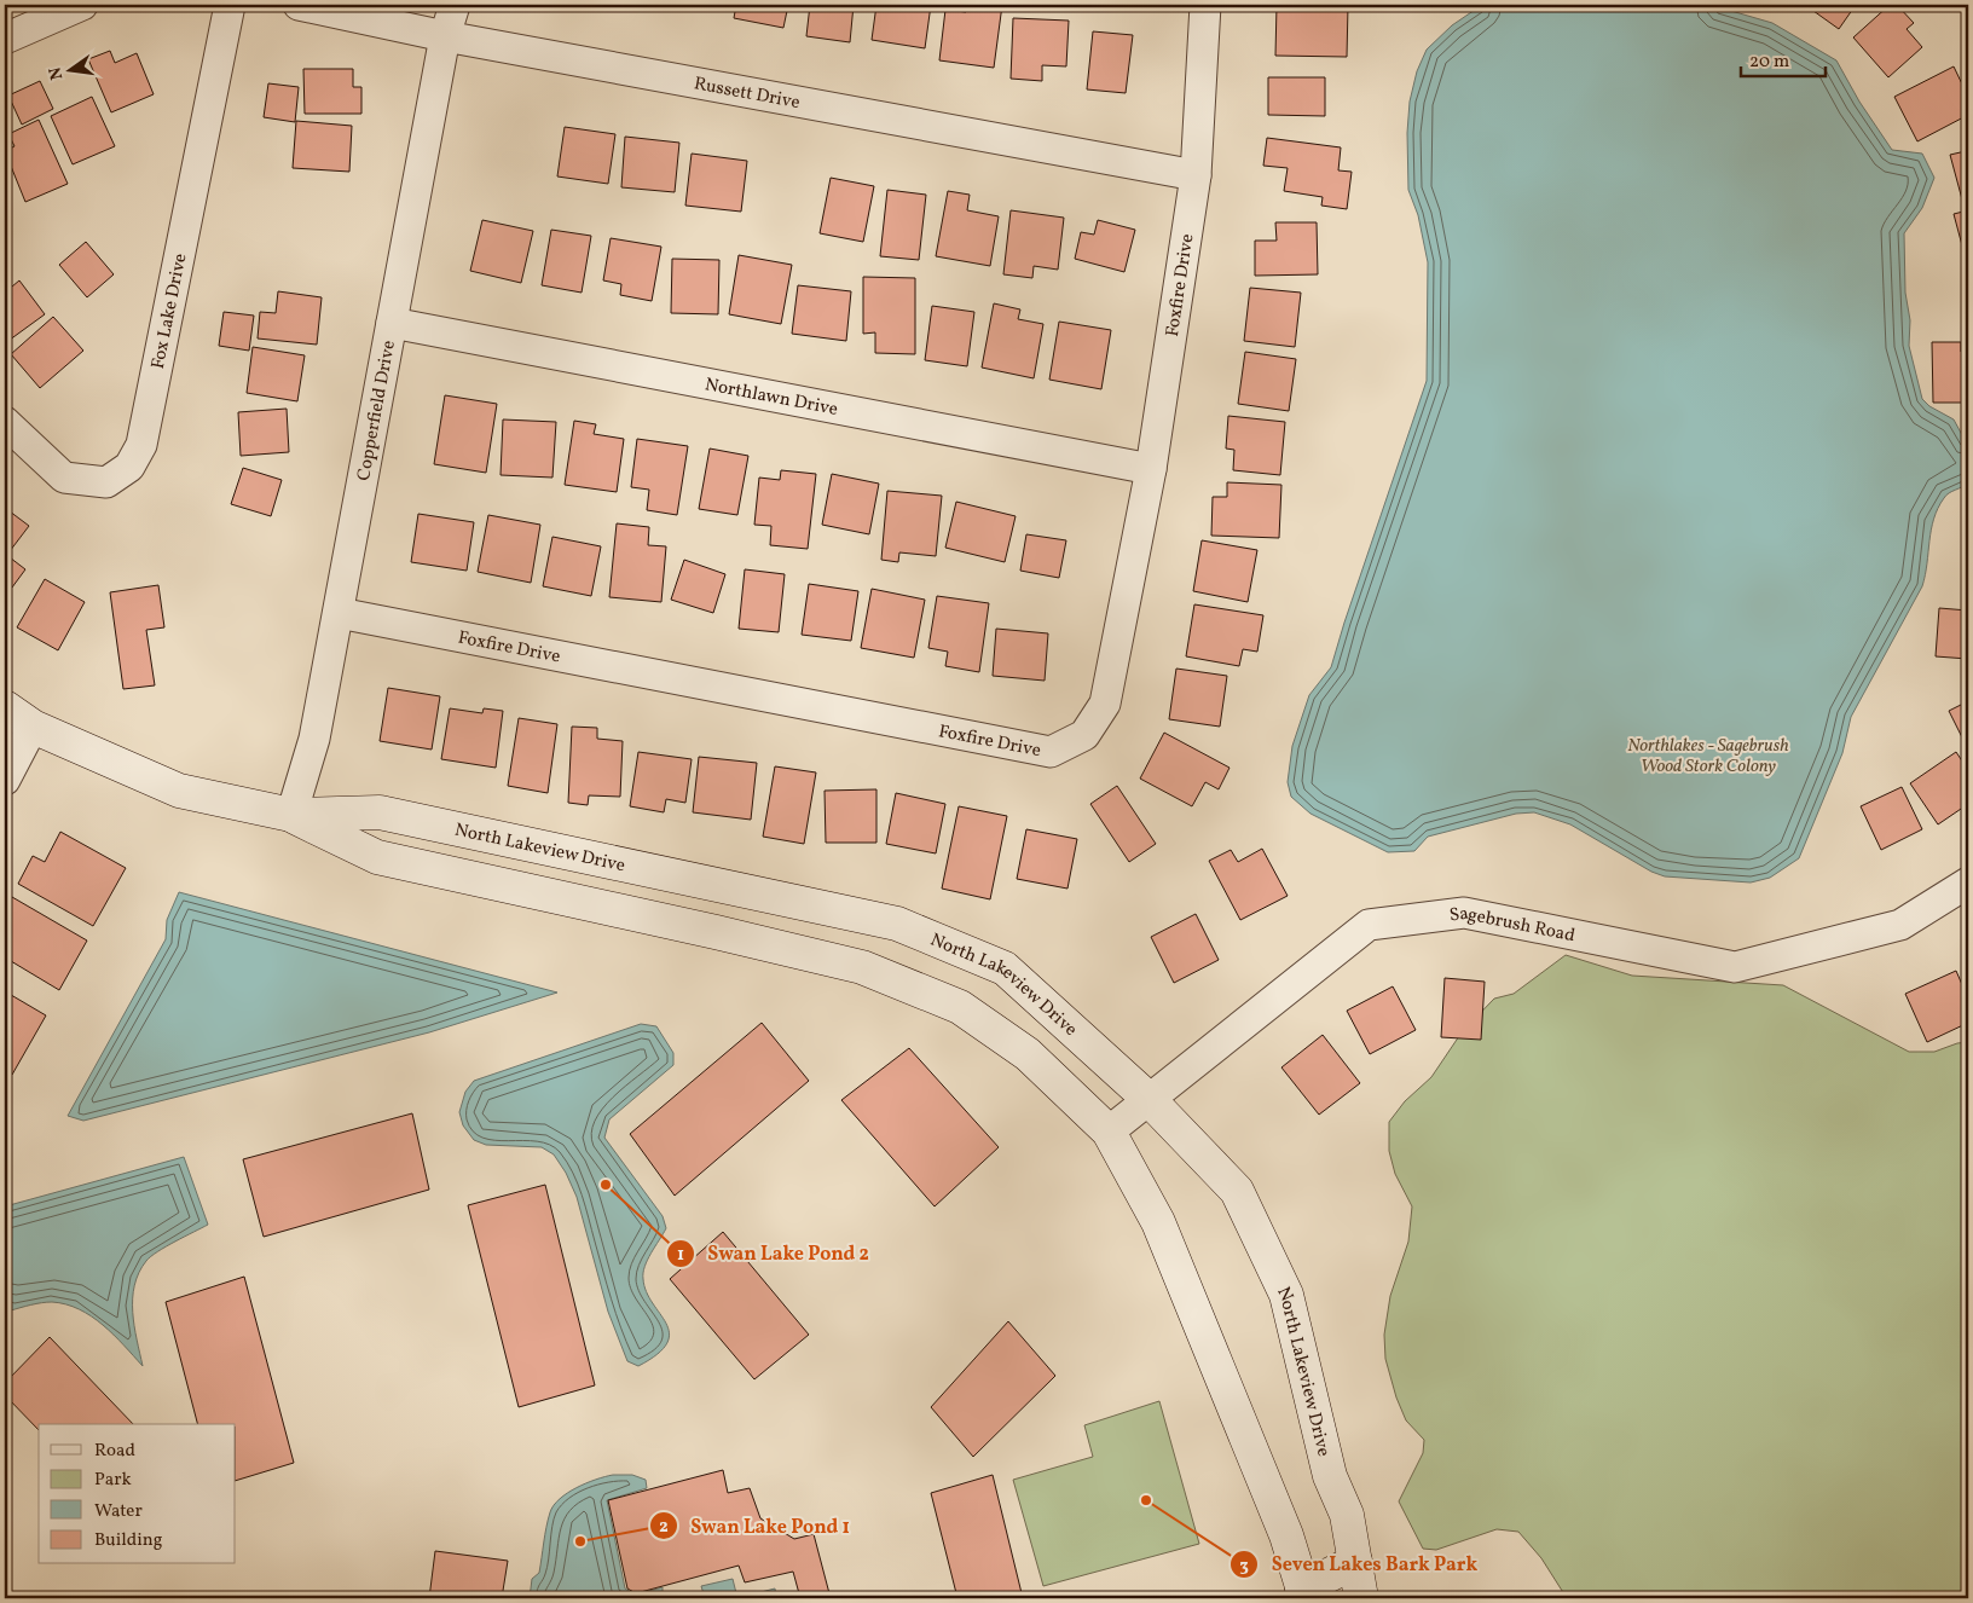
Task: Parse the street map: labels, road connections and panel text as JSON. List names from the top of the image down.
{
  "streets": {
    "street": [
      "Russett Drive",
      "Foxfire Drive",
      "Fox Lake Drive",
      "Northlawn Drive",
      "Copperfield Drive",
      "North Lakeview Drive",
      "Sagebrush Road"
    ]
  },
  "crossings": [
    ["Russett Drive", "Foxfire Drive"],
    ["Russett Drive", "Copperfield Drive"],
    ["Foxfire Drive", "Northlawn Drive"],
    ["Foxfire Drive", "Copperfield Drive"],
    ["Northlawn Drive", "Copperfield Drive"],
    ["Copperfield Drive", "North Lakeview Drive"],
    ["North Lakeview Drive", "Sagebrush Road"]
  ],
  "parks": ["Northlakes - Sagebrush Wood Stork Colony"],
  "places": ["Swan Lake Pond 2", "Seven Lakes Bark Park", "Swan Lake Pond 1"],
  "legend": [
    "Road",
    "Park",
    "Water",
    "Building"
  ],
  "scale_bar": "20 m",
  "north": "left"
}
